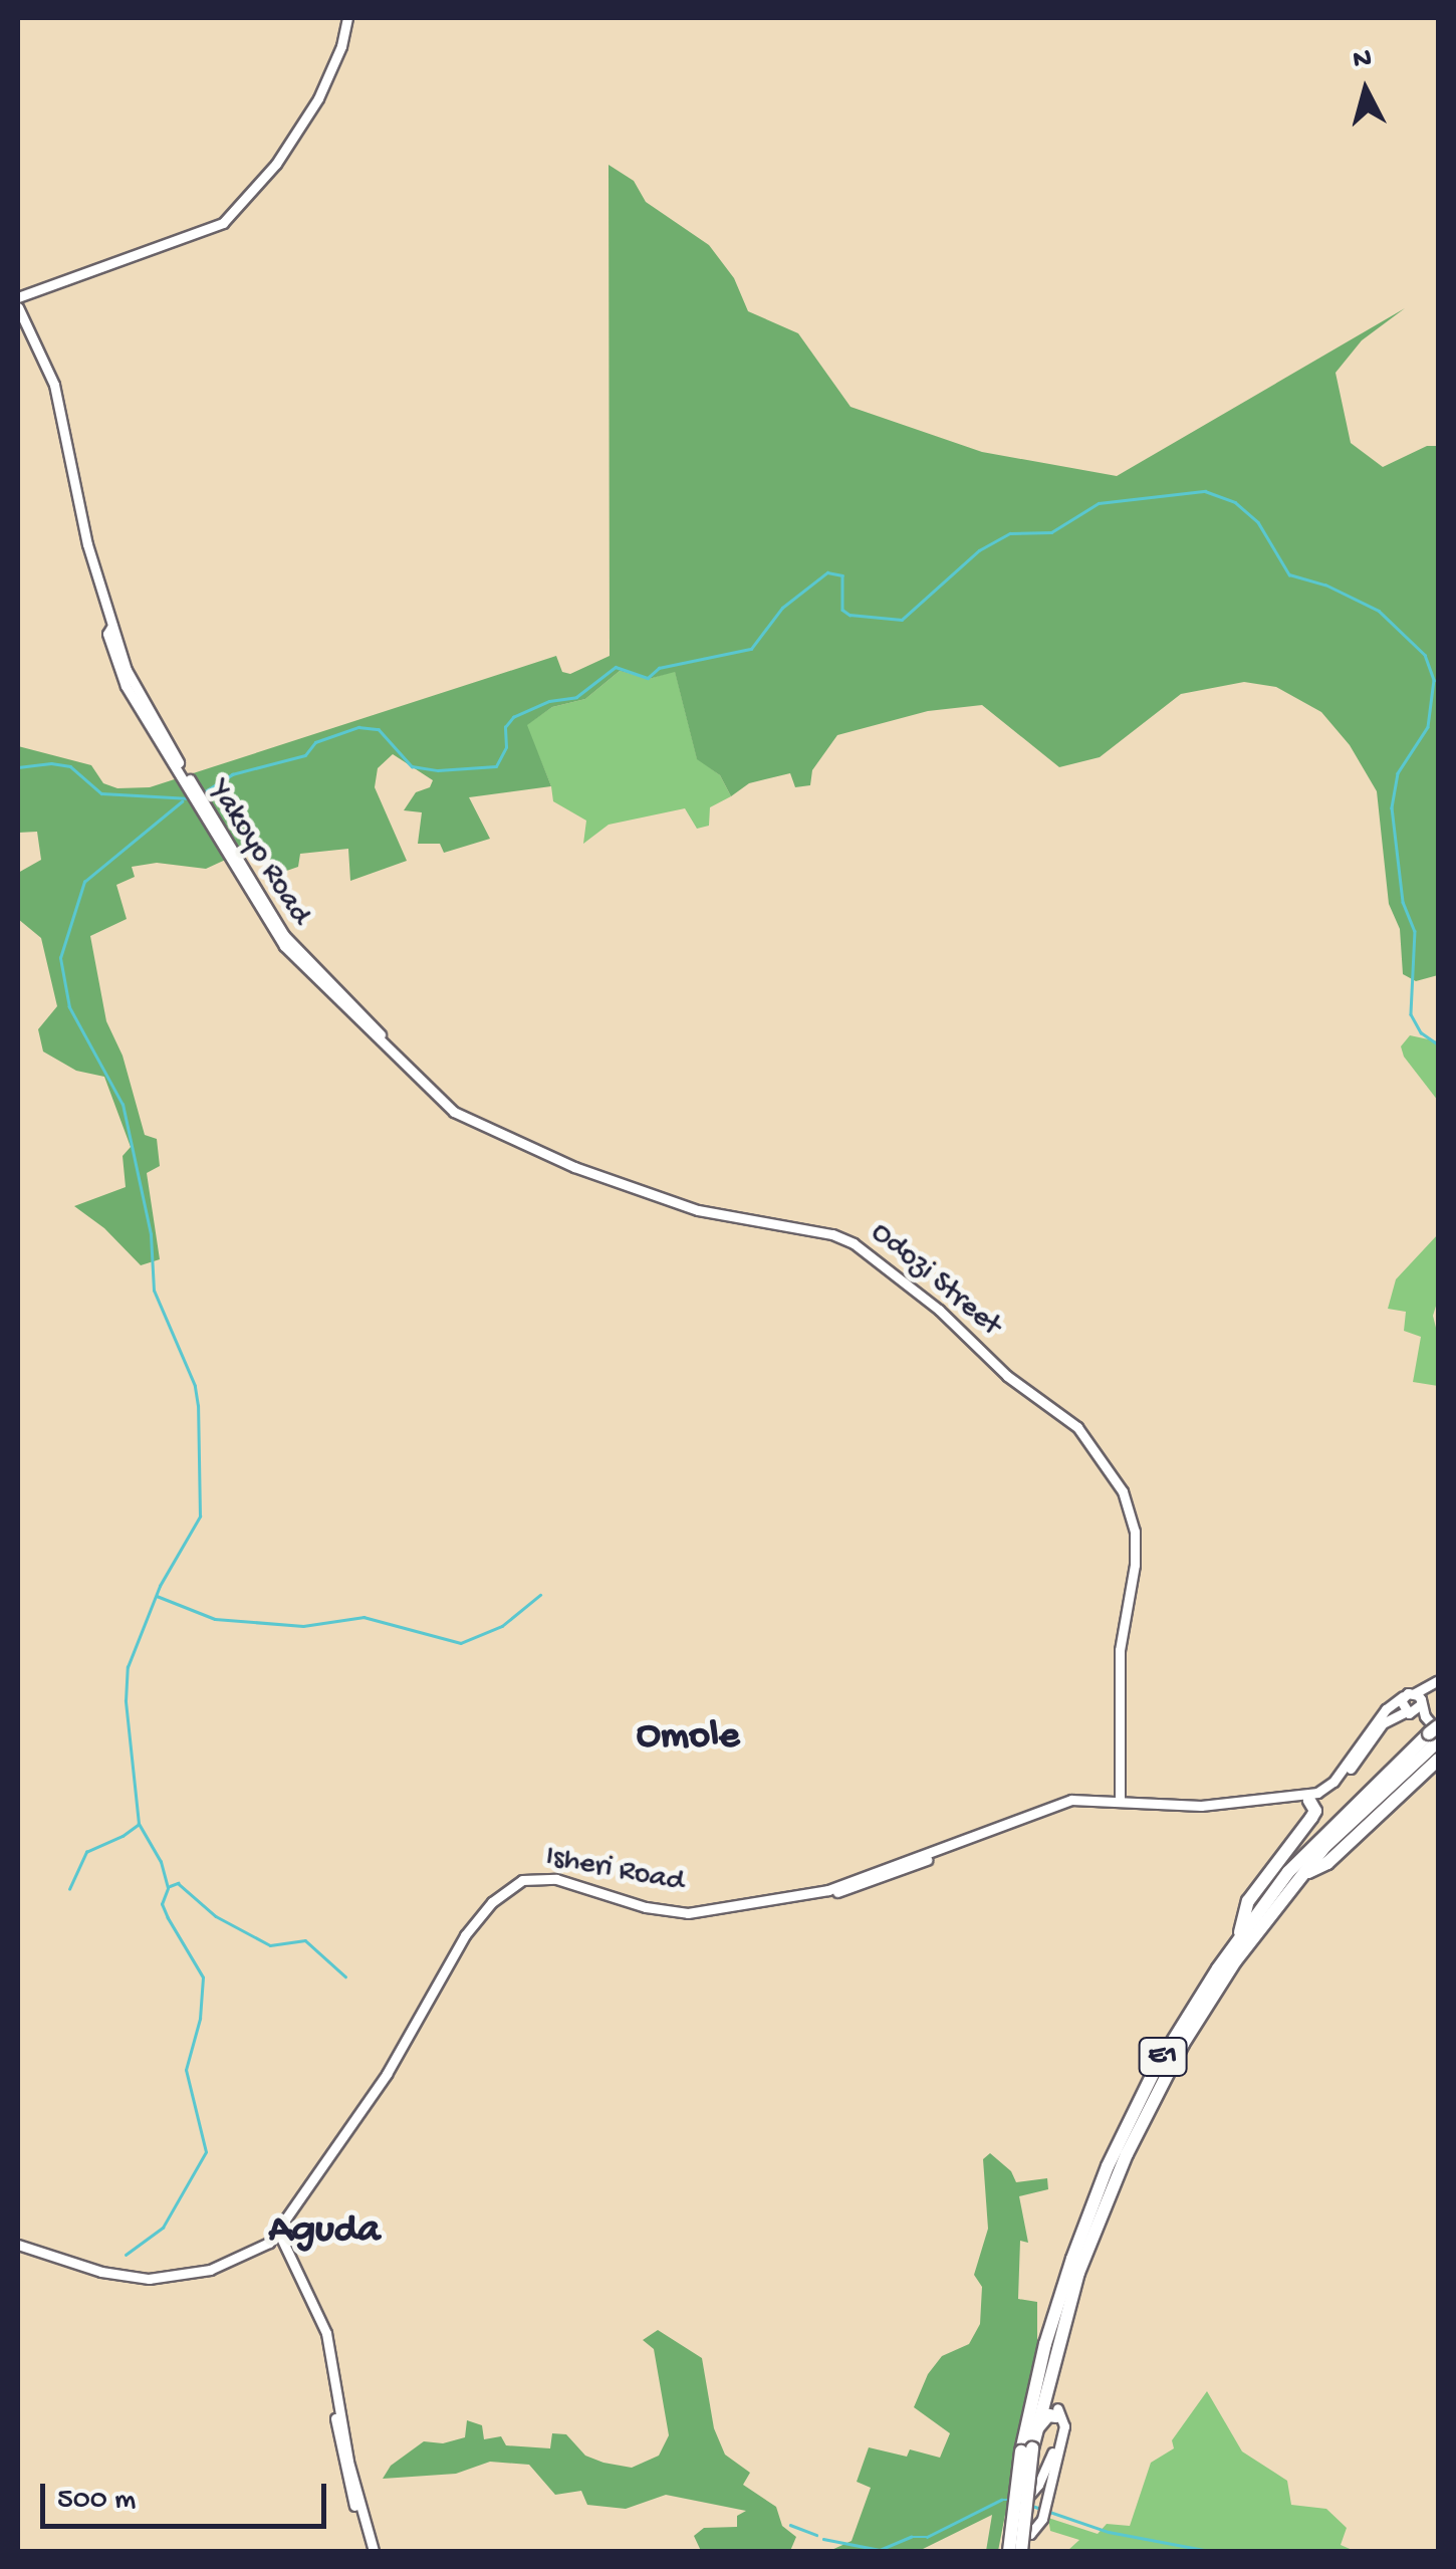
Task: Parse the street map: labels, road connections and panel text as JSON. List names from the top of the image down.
{
  "streets": {
    "highway": ["E1"],
    "main road": ["Yakoyo Road", "Odozi Street", "Isheri Road"]
  },
  "crossings": [
    ["Yakoyo Road", "Odozi Street"],
    ["Odozi Street", "Isheri Road"]
  ],
  "districts": ["Omole", "Aguda"],
  "scale_bar": "500 m",
  "north": "top"
}
